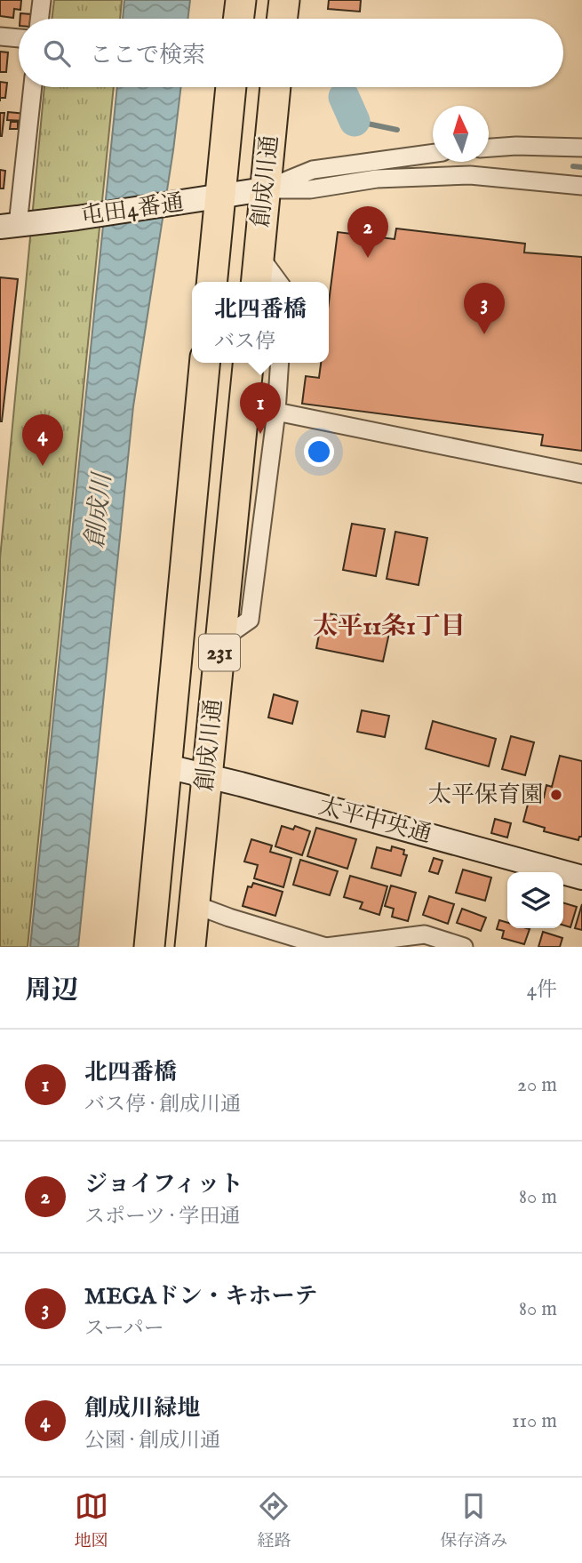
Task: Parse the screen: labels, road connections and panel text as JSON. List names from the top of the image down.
{
  "streets": {
    "highway": ["創成川通", "231"],
    "street": ["屯田4番通", "太平中央通"]
  },
  "crossings": [
    ["創成川通", "屯田4番通"],
    ["創成川通", "太平中央通"]
  ],
  "districts": ["太平11条1丁目"],
  "water": ["創成川"],
  "places": ["太平保育園"],
  "north": "top",
  "page": {
    "search": "ここで検索",
    "pins": [
      "2",
      "3",
      "1",
      "4"
    ],
    "popup": ["北四番橋", "バス停"],
    "heading": ["周辺", "4件"],
    "list": [
      {
        "mark": "1",
        "name": "北四番橋",
        "note": "バス停 · 創成川通",
        "value": "20 m"
      },
      {
        "mark": "2",
        "name": "ジョイフィット",
        "note": "スポーツ · 学田通",
        "value": "80 m"
      },
      {
        "mark": "3",
        "name": "MEGAドン・キホーテ",
        "note": "スーパー",
        "value": "80 m"
      },
      {
        "mark": "4",
        "name": "創成川緑地",
        "note": "公園 · 創成川通",
        "value": "110 m"
      }
    ],
    "nav": ["地図", "経路", "保存済み"]
  }
}
